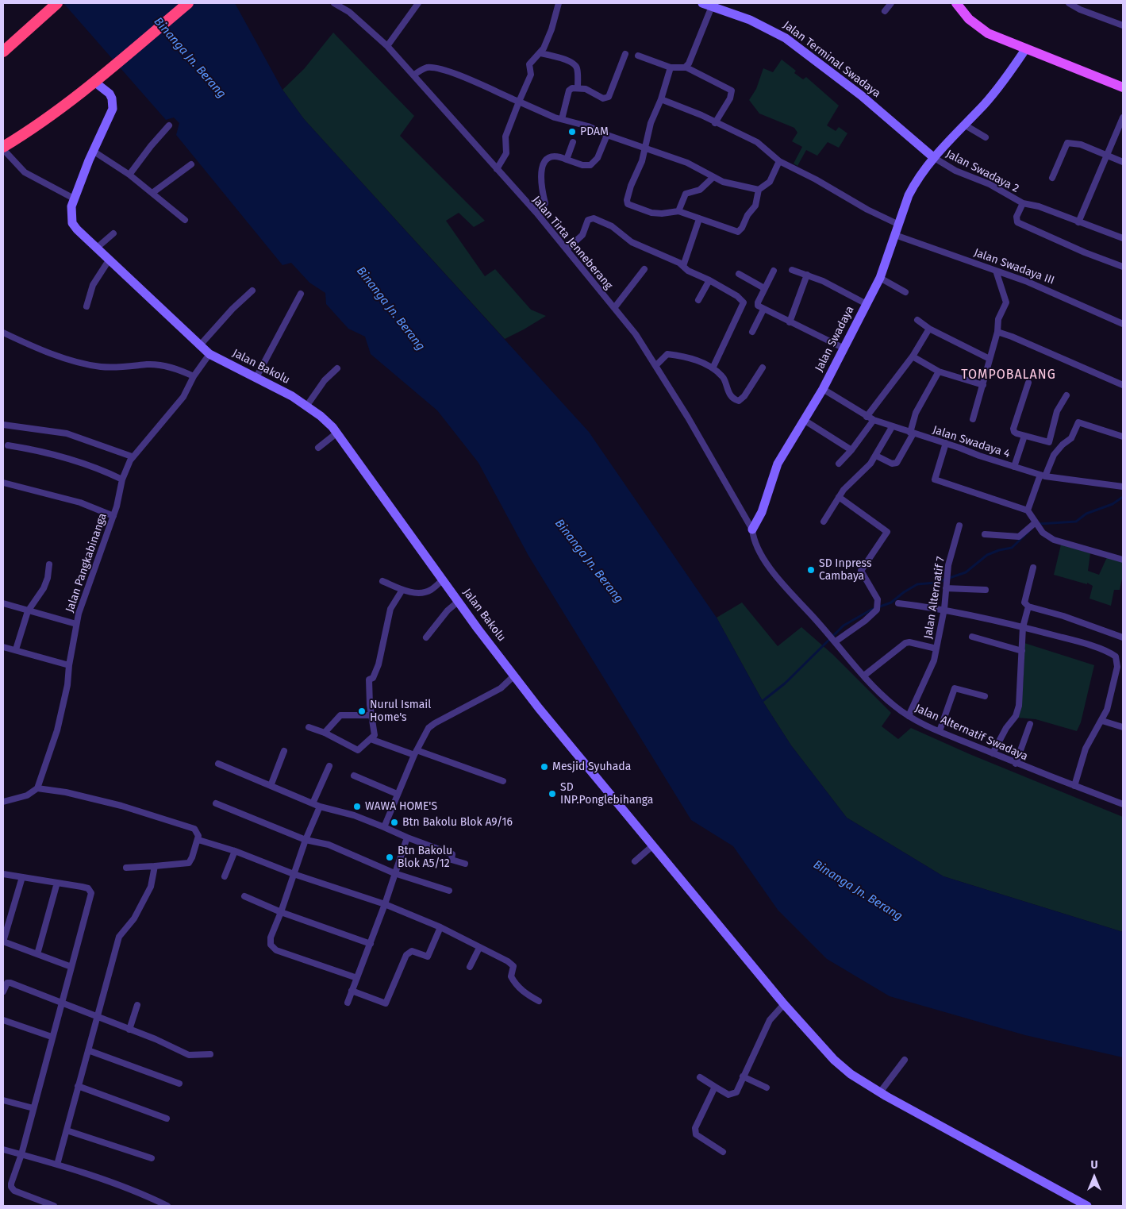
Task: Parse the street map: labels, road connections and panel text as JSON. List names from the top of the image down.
{
  "streets": {
    "main road": ["Jalan Terminal Swadaya", "Jalan Swadaya", "Jalan Bakolu"],
    "street": [
      "Jalan Swadaya 2",
      "Jalan Tirta Jenneberang",
      "Jalan Swadaya III",
      "Jalan Swadaya 4",
      "Jalan Pangkabinanga",
      "Jalan Alternatif 7",
      "Jalan Alternatif Swadaya"
    ]
  },
  "crossings": [
    ["Jalan Terminal Swadaya", "Jalan Swadaya 2"],
    ["Jalan Terminal Swadaya", "Jalan Swadaya"],
    ["Jalan Swadaya 2", "Jalan Swadaya"],
    ["Jalan Tirta Jenneberang", "Jalan Swadaya"],
    ["Jalan Tirta Jenneberang", "Jalan Alternatif Swadaya"],
    ["Jalan Swadaya III", "Jalan Swadaya"],
    ["Jalan Swadaya", "Jalan Swadaya 4"],
    ["Jalan Swadaya", "Jalan Alternatif Swadaya"],
    ["Jalan Bakolu", "Jalan Pangkabinanga"],
    ["Jalan Alternatif 7", "Jalan Alternatif Swadaya"]
  ],
  "districts": ["TOMPOBALANG"],
  "water": ["Binanga Jn. Berang"],
  "places": [
    "PDAM",
    "SD Inpress Cambaya",
    "Nurul Ismail Home's",
    "Mesjid Syuhada",
    "SD INP.Ponglebihanga",
    "WAWA HOME'S",
    "Btn Bakolu Blok A9/16",
    "Btn Bakolu Blok A5/12"
  ],
  "north": "top"
}
